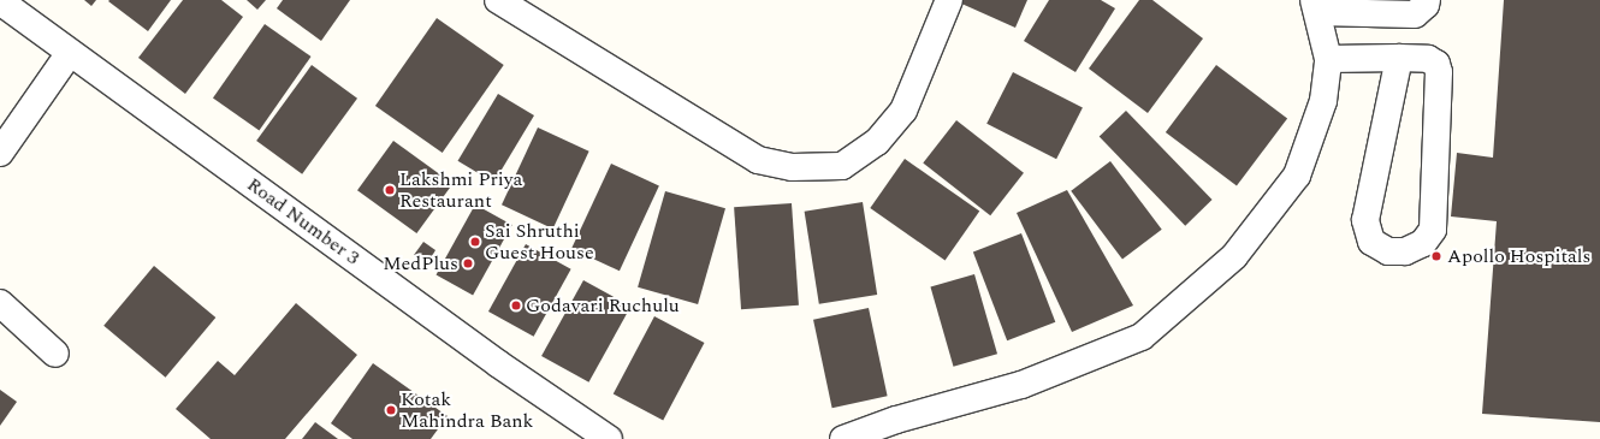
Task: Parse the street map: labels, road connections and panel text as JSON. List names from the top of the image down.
{
  "streets": {
    "street": ["Road Number 3"]
  },
  "places": [
    "Lakshmi Priya Restaurant",
    "Sai Shruthi Guest House",
    "Apollo Hospitals",
    "MedPlus",
    "Godavari Ruchulu",
    "Kotak Mahindra Bank"
  ]
}
